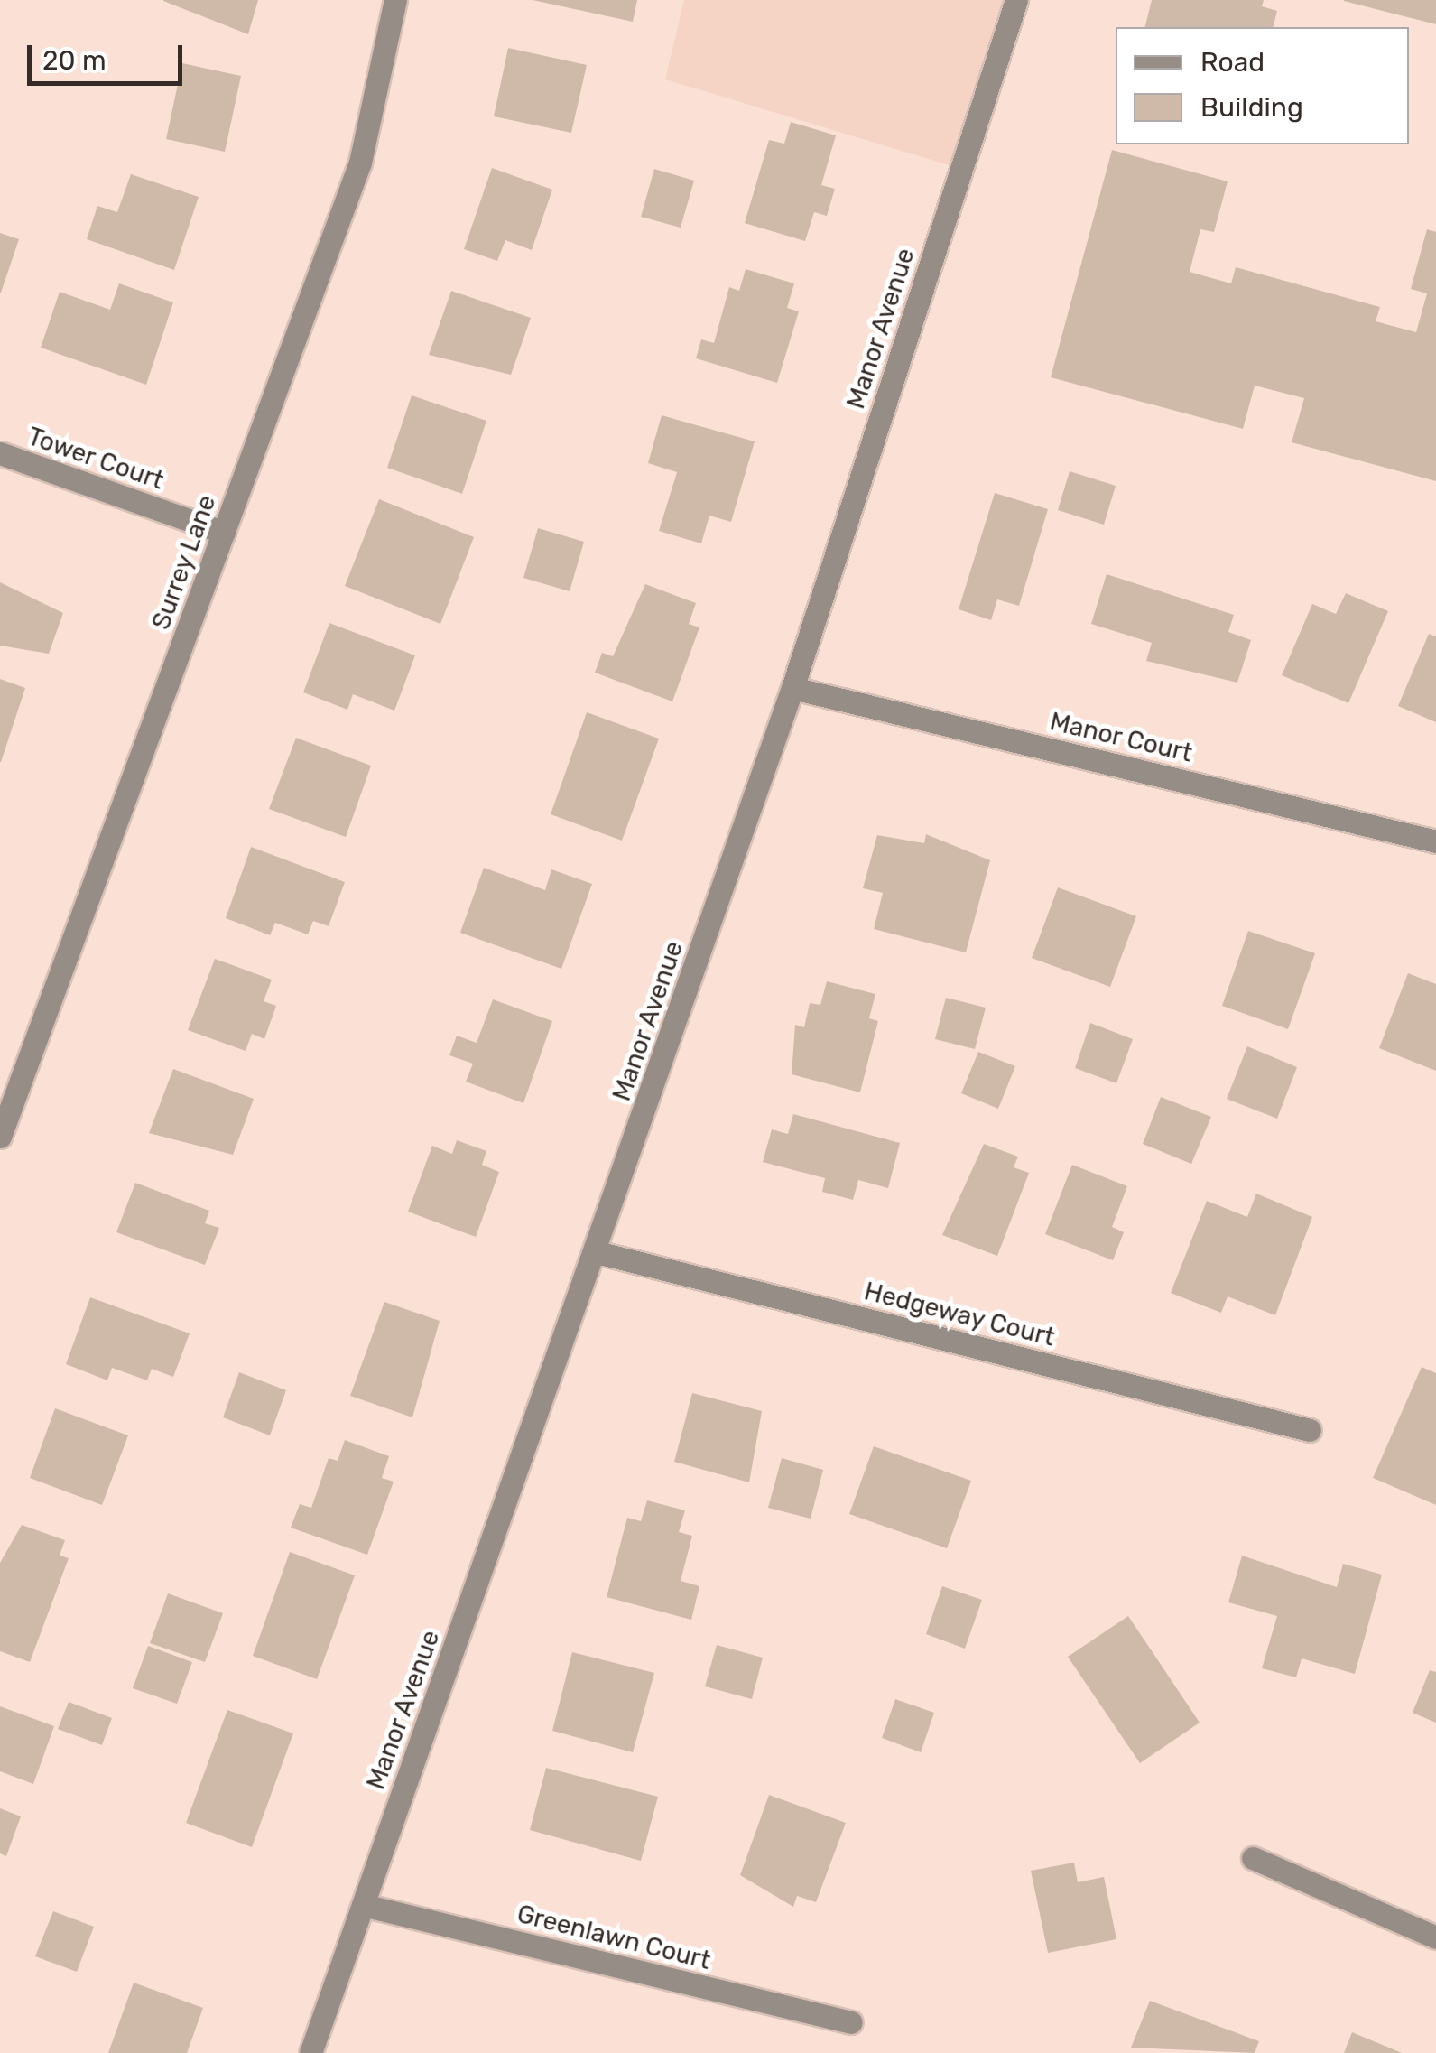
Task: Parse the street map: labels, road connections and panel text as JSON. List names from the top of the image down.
{
  "streets": {
    "street": [
      "Manor Avenue",
      "Tower Court",
      "Surrey Lane",
      "Manor Court",
      "Hedgeway Court",
      "Greenlawn Court"
    ]
  },
  "crossings": [
    ["Manor Avenue", "Manor Court"],
    ["Manor Avenue", "Hedgeway Court"],
    ["Manor Avenue", "Greenlawn Court"],
    ["Tower Court", "Surrey Lane"]
  ],
  "legend": ["Road", "Building"],
  "scale_bar": "20 m"
}
